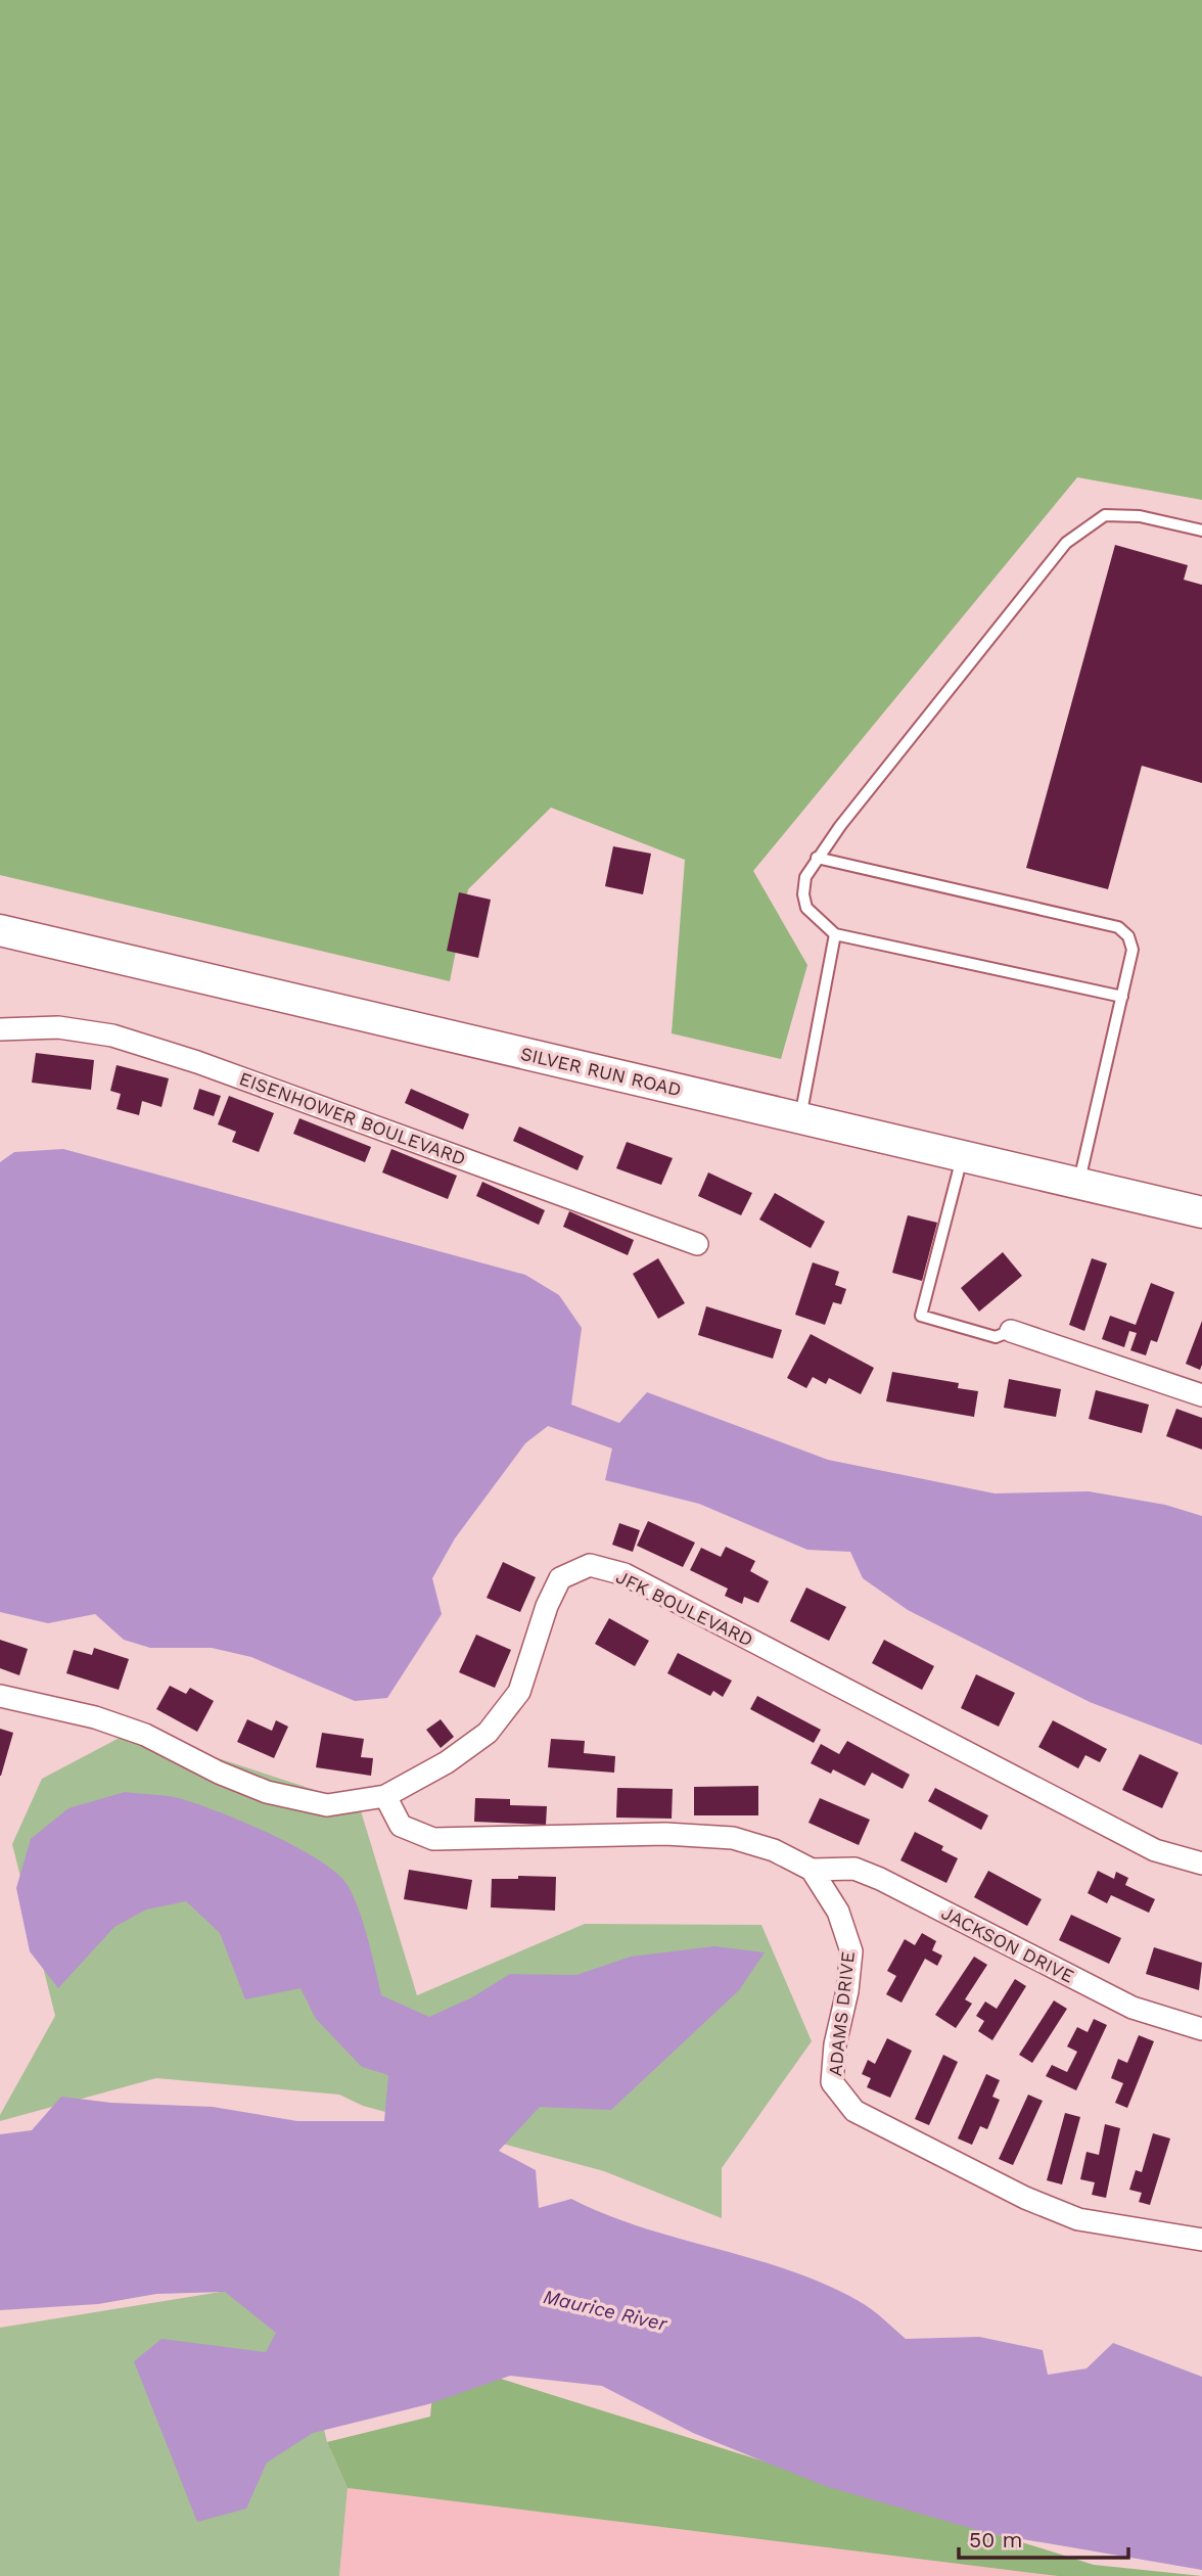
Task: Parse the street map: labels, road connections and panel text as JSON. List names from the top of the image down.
{
  "streets": {
    "main road": ["SILVER RUN ROAD"],
    "street": [
      "EISENHOWER BOULEVARD",
      "JFK BOULEVARD",
      "JACKSON DRIVE",
      "ADAMS DRIVE"
    ]
  },
  "crossings": [
    ["JACKSON DRIVE", "ADAMS DRIVE"]
  ],
  "water": ["Maurice River"],
  "scale_bar": "50 m"
}
